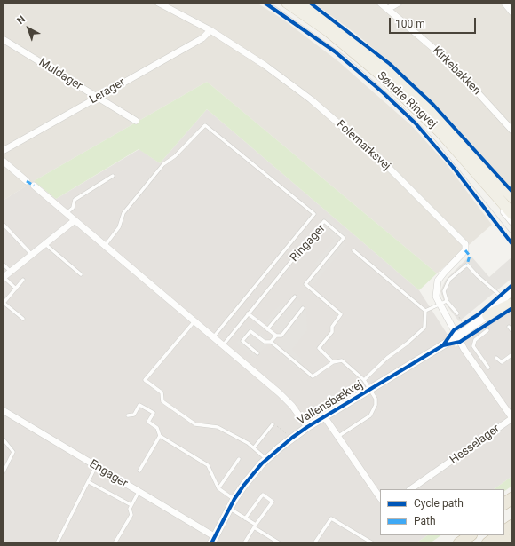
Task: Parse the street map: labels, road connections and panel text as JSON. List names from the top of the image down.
{
  "streets": {
    "main road": ["Søndre Ringvej"],
    "street": [
      "Kirkebakken",
      "Muldager",
      "Lerager",
      "Folemarksvej",
      "Vallensbækvej",
      "Hesselager",
      "Engager"
    ],
    "lane": ["Ringager"]
  },
  "crossings": [
    ["Muldager", "Lerager"],
    ["Lerager", "Folemarksvej"],
    ["Folemarksvej", "Vallensbækvej"],
    ["Folemarksvej", "Hesselager"],
    ["Vallensbækvej", "Hesselager"],
    ["Vallensbækvej", "Engager"]
  ],
  "legend": ["Cycle path", "Path"],
  "scale_bar": "100 m",
  "north": "top left"
}
